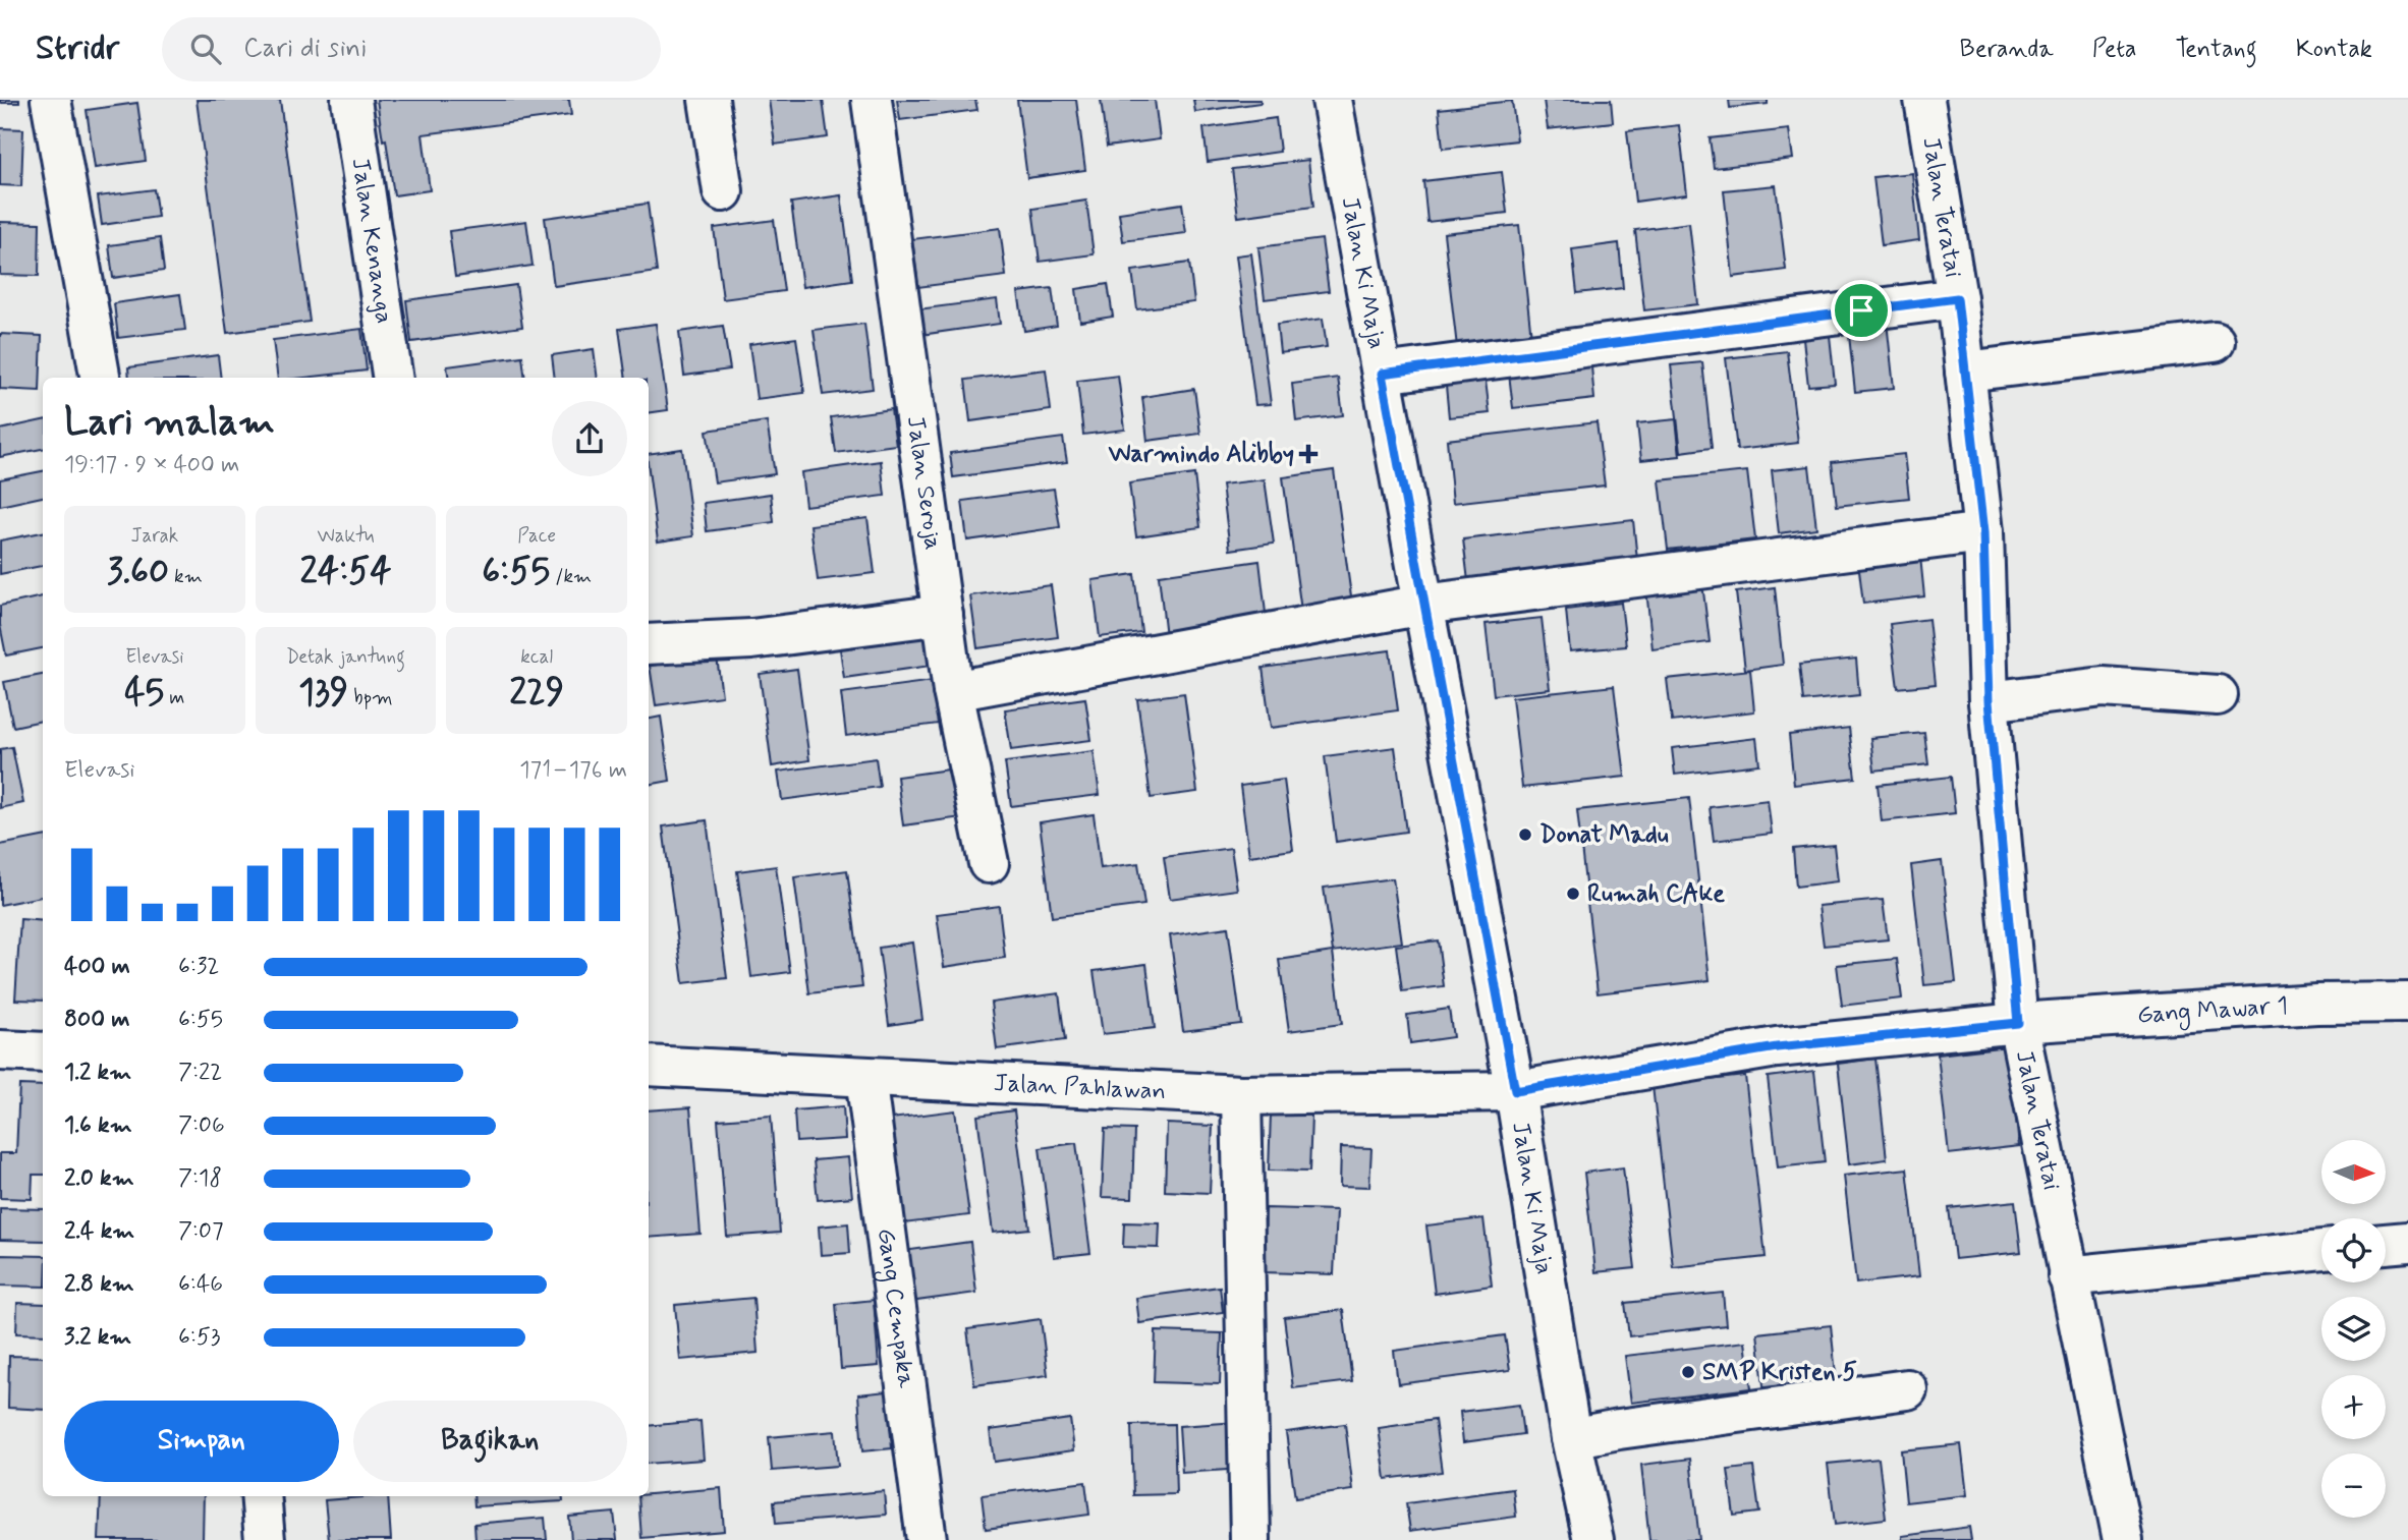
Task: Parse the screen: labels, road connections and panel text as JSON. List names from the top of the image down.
{
  "streets": {
    "street": [
      "Jalan Teratai",
      "Jalan Kenanga",
      "Jalan Ki Maja",
      "Jalan Seroja",
      "Gang Mawar 1",
      "Jalan Pahlawan",
      "Gang Cempaka"
    ]
  },
  "crossings": [
    ["Jalan Teratai", "Gang Mawar 1"],
    ["Jalan Ki Maja", "Gang Mawar 1"],
    ["Jalan Ki Maja", "Jalan Pahlawan"],
    ["Gang Mawar 1", "Jalan Pahlawan"],
    ["Jalan Pahlawan", "Gang Cempaka"]
  ],
  "places": {
    "health": ["Warmindo Alibby"],
    "other": ["Donat Madu", "Rumah CAke", "SMP Kristen 5"]
  },
  "north": "right",
  "page": {
    "header": "Stridr",
    "search": "Cari di sini",
    "nav": [
      "Beranda",
      "Peta",
      "Tentang",
      "Kontak"
    ],
    "heading": ["Lari malam", "19:17 · 9 × 400 m"],
    "stats": [
      ["Jarak", "3.60 km"],
      ["Waktu", "24:54"],
      ["Pace", "6:55 /km"],
      ["Elevasi", "45 m"],
      ["Detak jantung", "139 bpm"],
      ["kcal", "229"]
    ],
    "chart": ["Elevasi", "171–176 m"],
    "list": [
      {
        "name": "400 m",
        "note": "6:32"
      },
      {
        "name": "800 m",
        "note": "6:55"
      },
      {
        "name": "1.2 km",
        "note": "7:22"
      },
      {
        "name": "1.6 km",
        "note": "7:06"
      },
      {
        "name": "2.0 km",
        "note": "7:18"
      },
      {
        "name": "2.4 km",
        "note": "7:07"
      },
      {
        "name": "2.8 km",
        "note": "6:46"
      },
      {
        "name": "3.2 km",
        "note": "6:53"
      }
    ],
    "map_buttons": ["+", "−"],
    "buttons": ["Simpan", "Bagikan"]
  }
}
